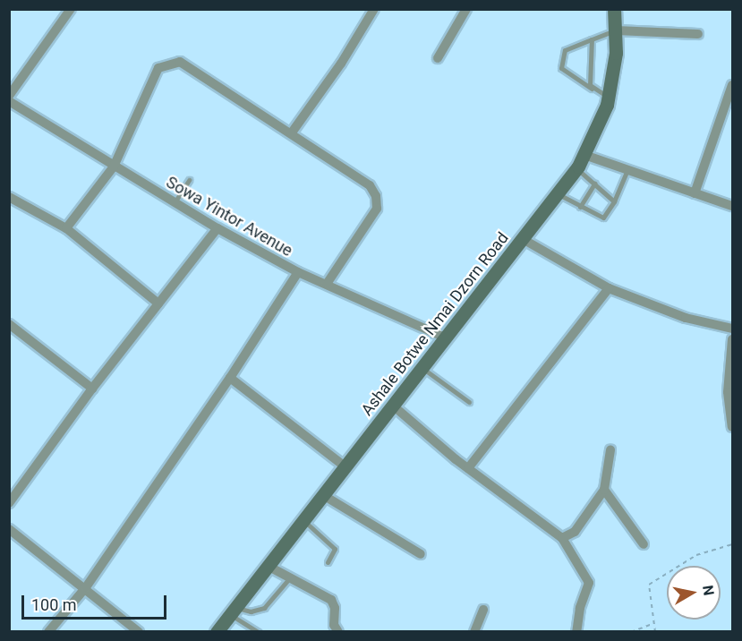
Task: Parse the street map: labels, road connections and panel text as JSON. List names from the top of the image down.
{
  "streets": {
    "main road": ["Ashale Botwe Nmai Dzorn Road"],
    "street": ["Sowa Yintor Avenue"]
  },
  "crossings": [
    ["Sowa Yintor Avenue", "Ashale Botwe Nmai Dzorn Road"]
  ],
  "scale_bar": "100 m",
  "north": "right"
}
